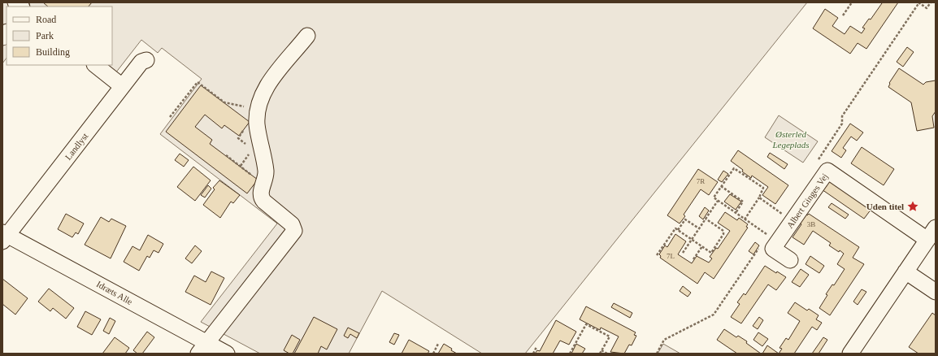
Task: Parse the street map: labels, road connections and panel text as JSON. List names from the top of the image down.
{
  "streets": {
    "street": ["Landlyst", "Albert Ginges Vej", "Idræts Alle"]
  },
  "crossings": [
    ["Landlyst", "Idræts Alle"]
  ],
  "parks": ["Østerled Legeplads"],
  "places": {
    "place": ["Uden titel"]
  },
  "house_numbers": ["7R", "3B", "7L"],
  "legend": ["Road", "Park", "Building"]
}
